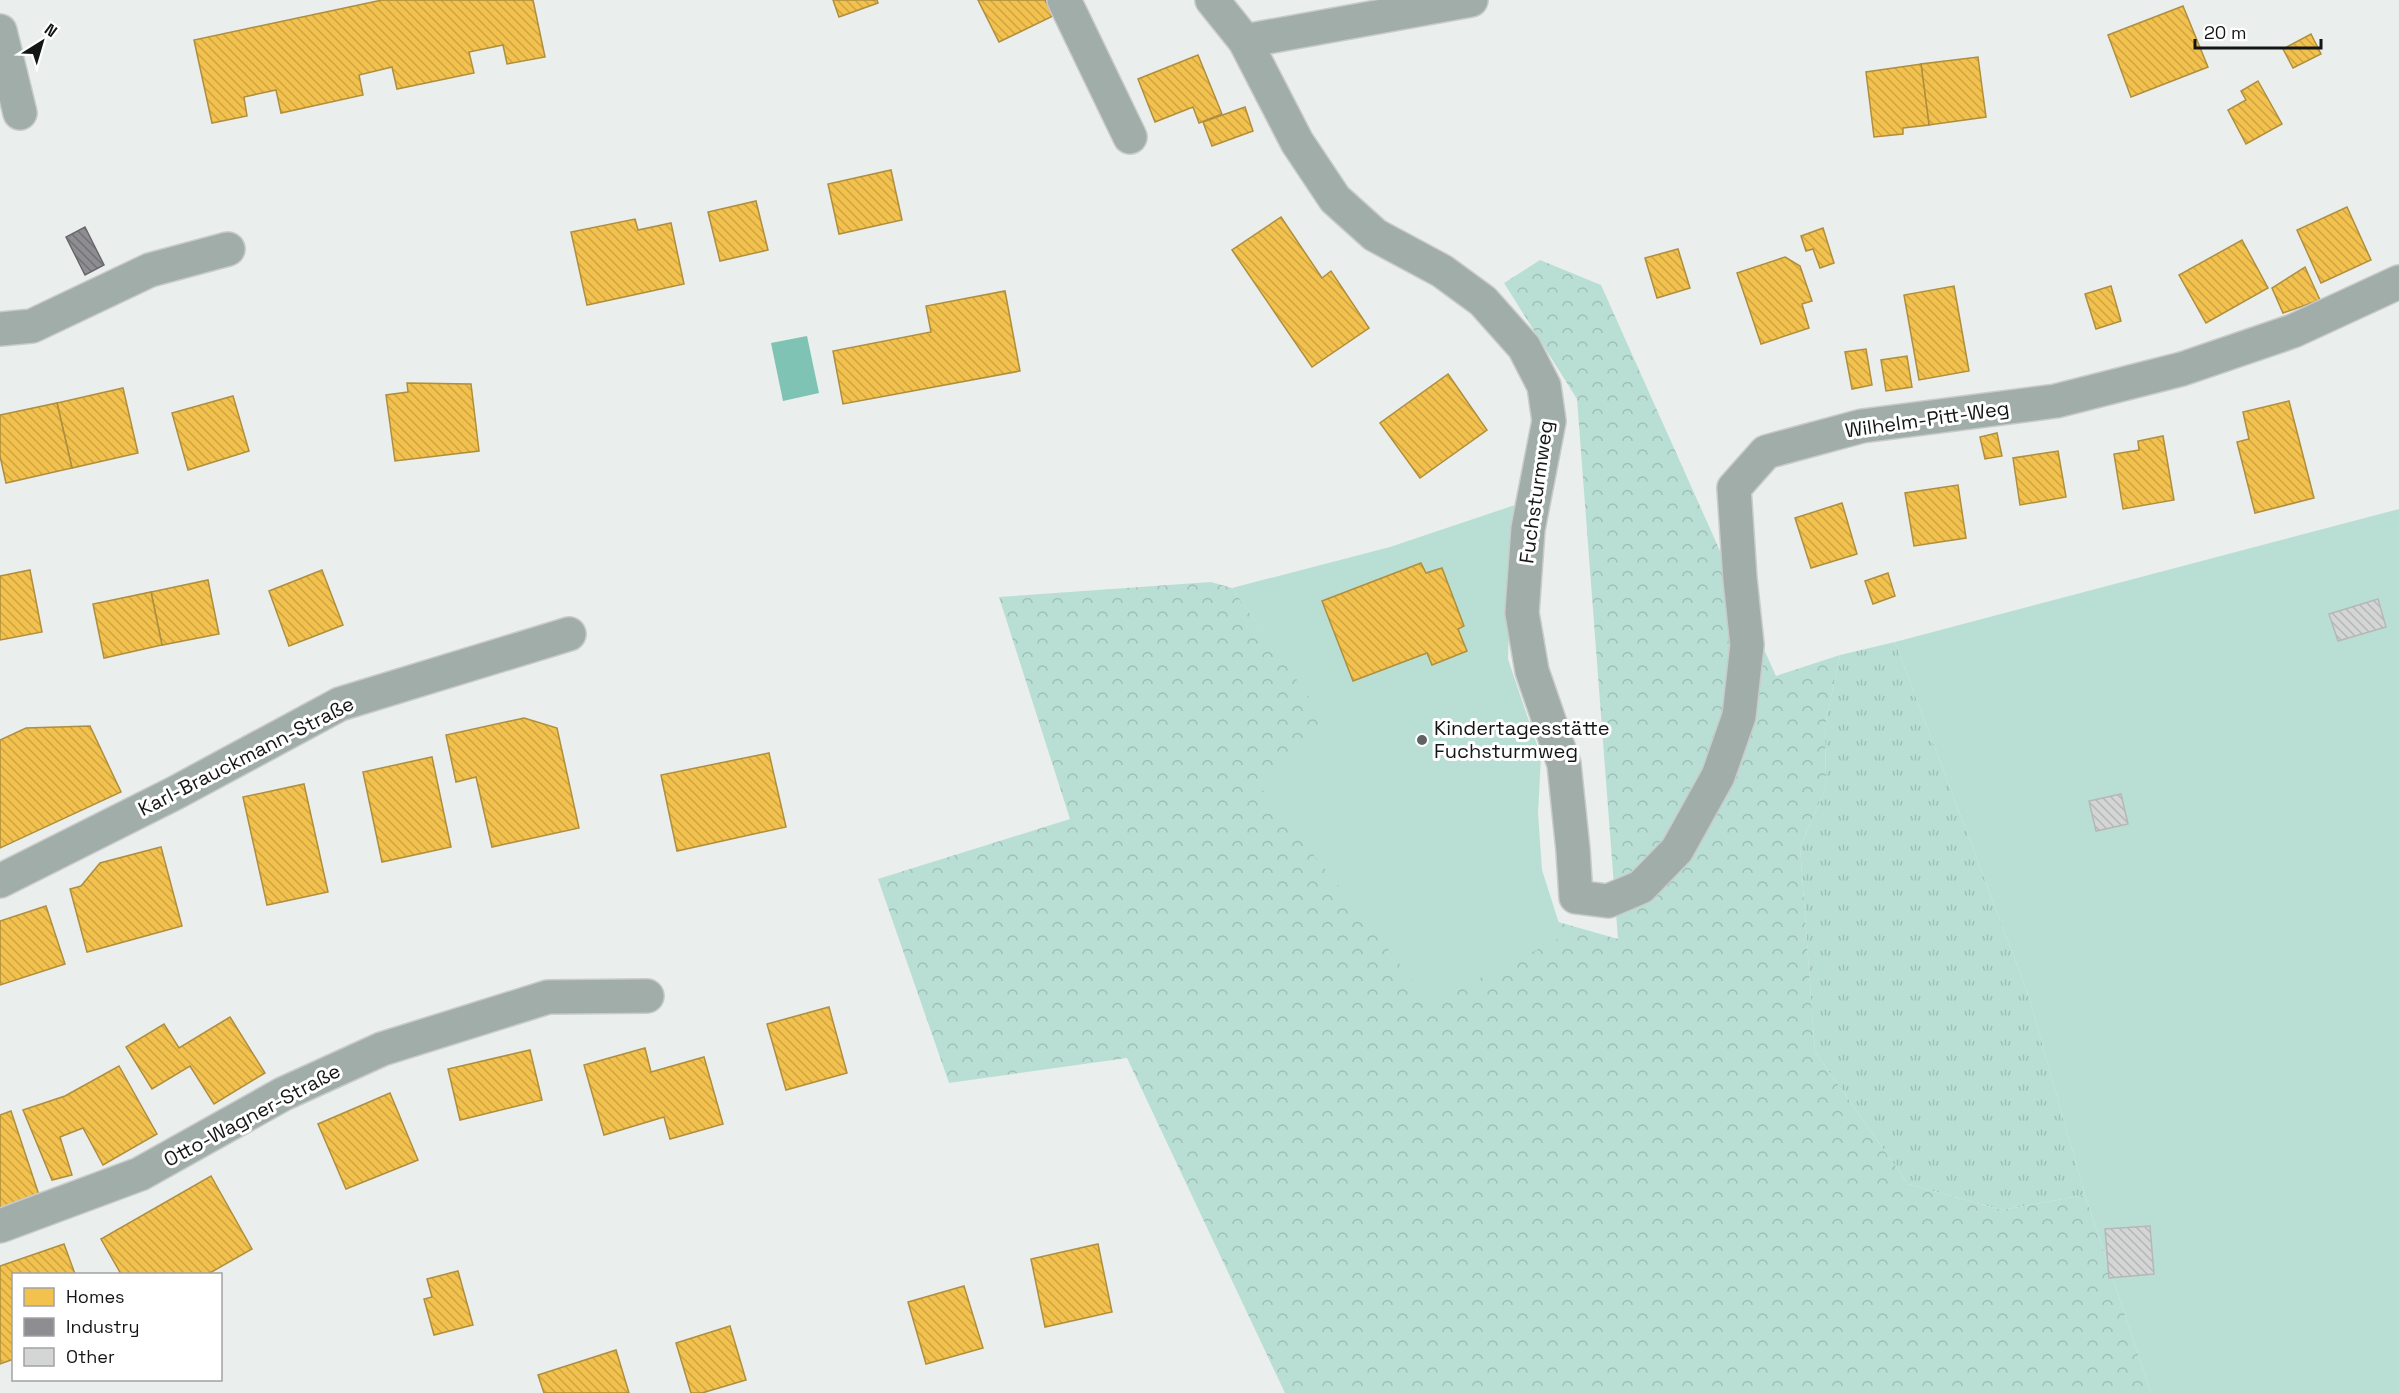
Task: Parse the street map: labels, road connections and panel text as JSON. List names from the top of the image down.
{
  "streets": {
    "street": [
      "Wilhelm-Pitt-Weg",
      "Fuchsturmweg",
      "Karl-Brauckmann-Straße",
      "Otto-Wagner-Straße"
    ]
  },
  "crossings": [
    ["Wilhelm-Pitt-Weg", "Fuchsturmweg"]
  ],
  "places": ["Kindertagesstätte Fuchsturmweg"],
  "legend": ["Homes", "Industry", "Other"],
  "scale_bar": "20 m",
  "north": "top right"
}
